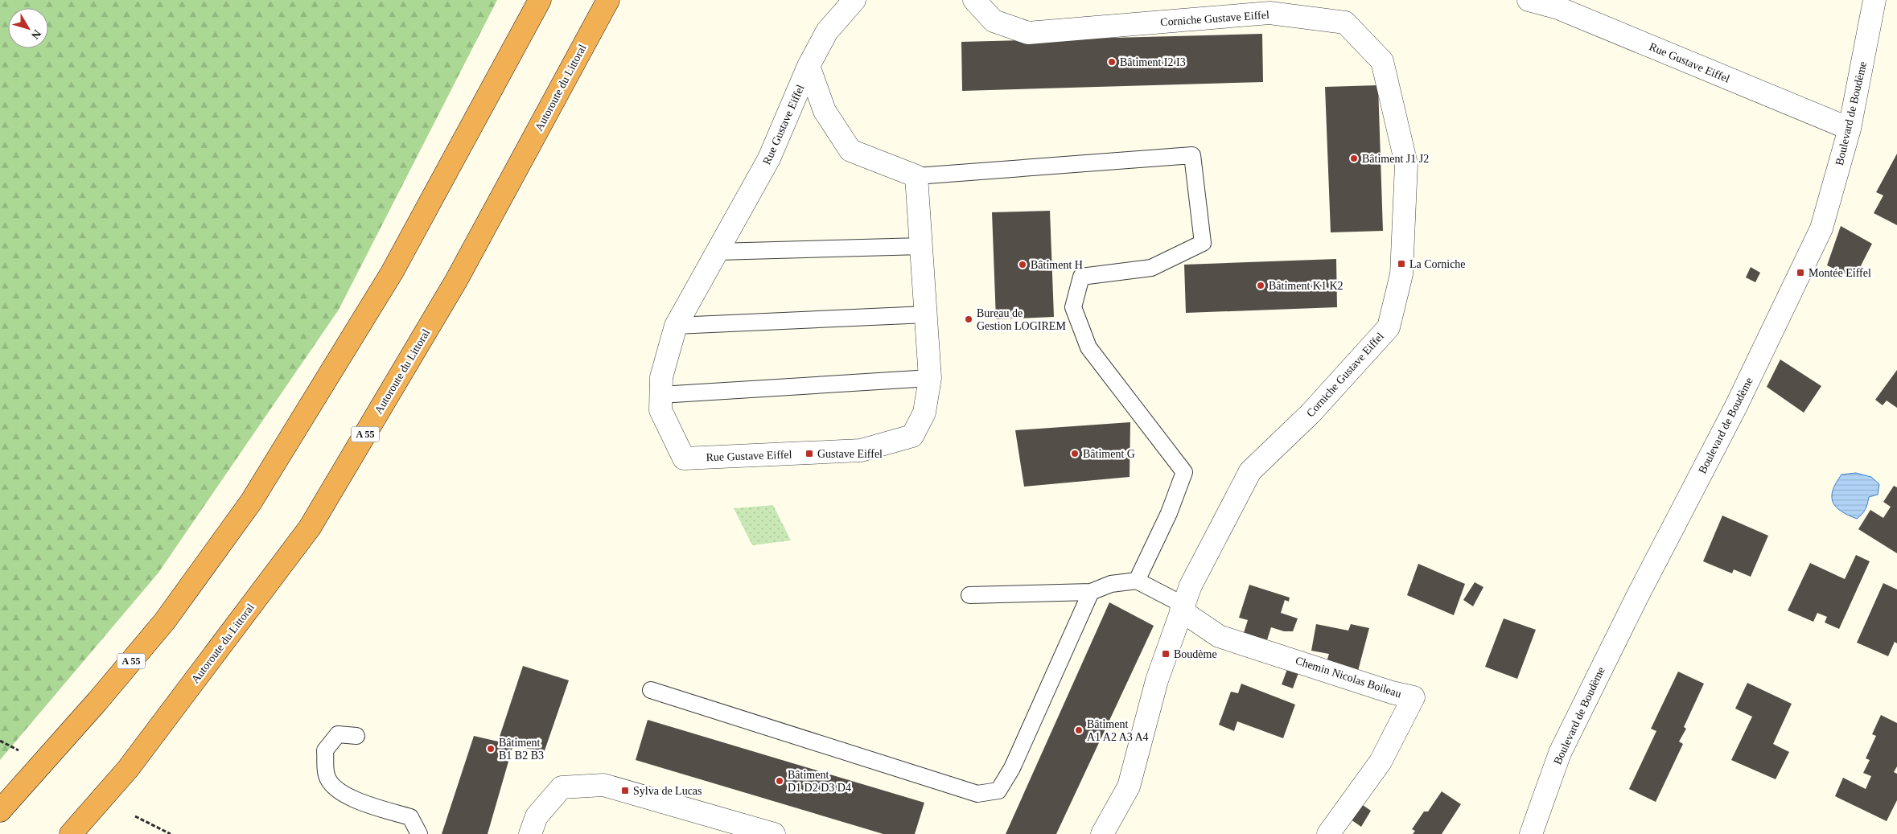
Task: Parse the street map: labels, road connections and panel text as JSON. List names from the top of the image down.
{
  "streets": {
    "highway": ["Autoroute du Littoral", "A 55"],
    "street": [
      "Corniche Gustave Eiffel",
      "Rue Gustave Eiffel",
      "Boulevard de Boudème",
      "Chemin Nicolas Boileau"
    ]
  },
  "crossings": [
    ["Corniche Gustave Eiffel", "Chemin Nicolas Boileau"],
    ["Rue Gustave Eiffel", "Boulevard de Boudème"]
  ],
  "places": {
    "other": [
      "Bâtiment I2 I3",
      "Bâtiment J1 J2",
      "Bâtiment H",
      "Bâtiment K1 K2",
      "Bureau de Gestion LOGIREM",
      "Bâtiment G",
      "Bâtiment A1 A2 A3 A4",
      "Bâtiment B1 B2 B3",
      "Bâtiment D1 D2 D3 D4"
    ],
    "transit": [
      "La Corniche",
      "Montée Eiffel",
      "Gustave Eiffel",
      "Boudème",
      "Sylva de Lucas"
    ]
  },
  "north": "bottom right"
}
